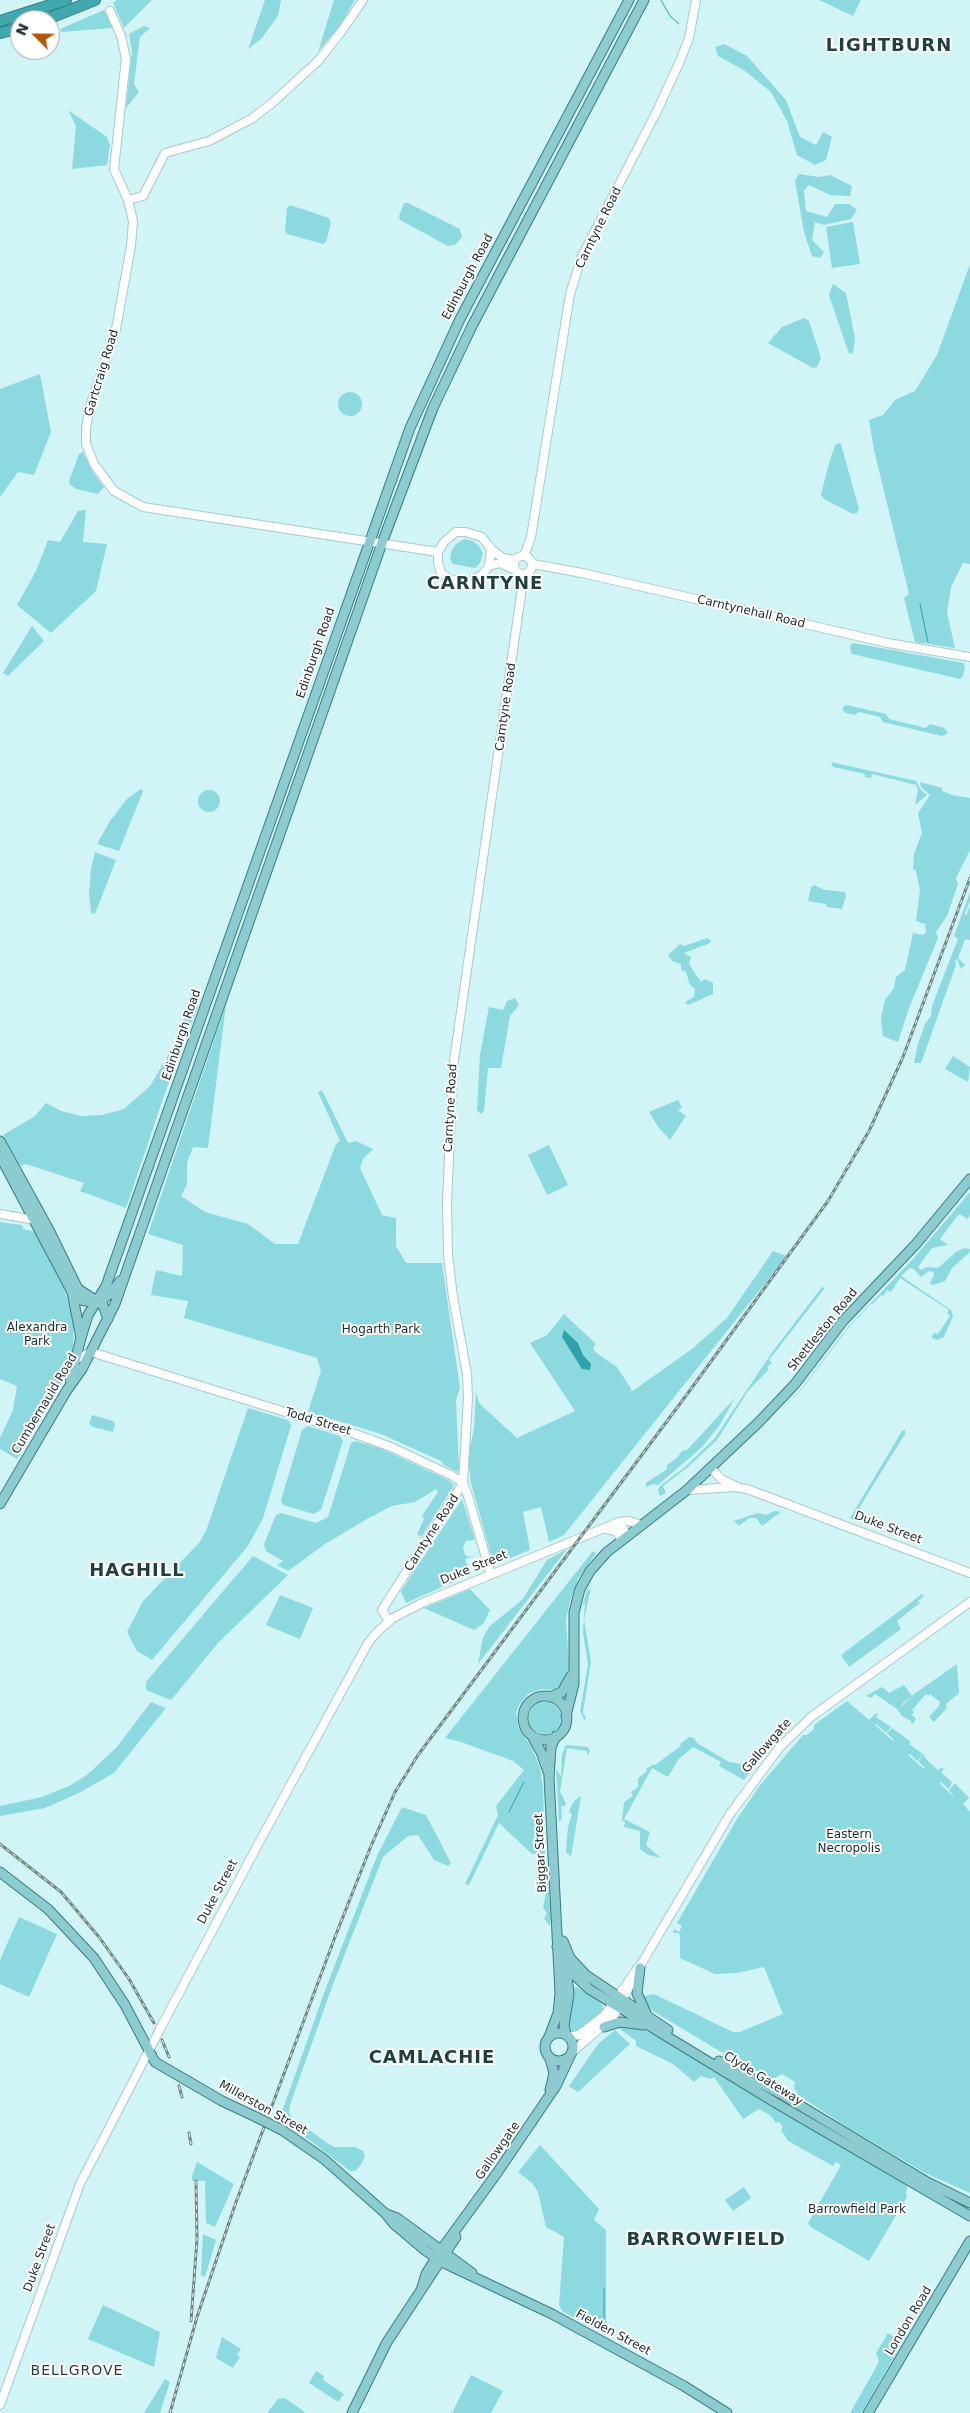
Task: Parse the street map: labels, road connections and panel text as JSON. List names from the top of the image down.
{
  "streets": {
    "main road": [
      "Edinburgh Road",
      "Shettleston Road",
      "Cumbernauld Road",
      "Gallowgate",
      "Biggar Street",
      "Clyde Gateway",
      "Millerston Street",
      "London Road",
      "Fielden Street"
    ],
    "street": [
      "Carntyne Road",
      "Gartcraig Road",
      "Carntynehall Road",
      "Todd Street",
      "Duke Street"
    ]
  },
  "crossings": [
    ["Carntyne Road", "Carntynehall Road"],
    ["Carntyne Road", "Todd Street"],
    ["Carntyne Road", "Duke Street"],
    ["Edinburgh Road", "Gartcraig Road"],
    ["Edinburgh Road", "Cumbernauld Road"],
    ["Shettleston Road", "Duke Street"],
    ["Cumbernauld Road", "Todd Street"],
    ["Duke Street", "Millerston Street"],
    ["Gallowgate", "Biggar Street"],
    ["Gallowgate", "Clyde Gateway"],
    ["Gallowgate", "Millerston Street"],
    ["Gallowgate", "Fielden Street"],
    ["Biggar Street", "Clyde Gateway"],
    ["Millerston Street", "Fielden Street"]
  ],
  "districts": [
    "LIGHTBURN",
    "CARNTYNE",
    "HAGHILL",
    "CAMLACHIE",
    "BARROWFIELD",
    "BELLGROVE"
  ],
  "parks": [
    "Alexandra Park",
    "Hogarth Park",
    "Eastern Necropolis",
    "Barrowfield Park"
  ],
  "north": "top left"
}
